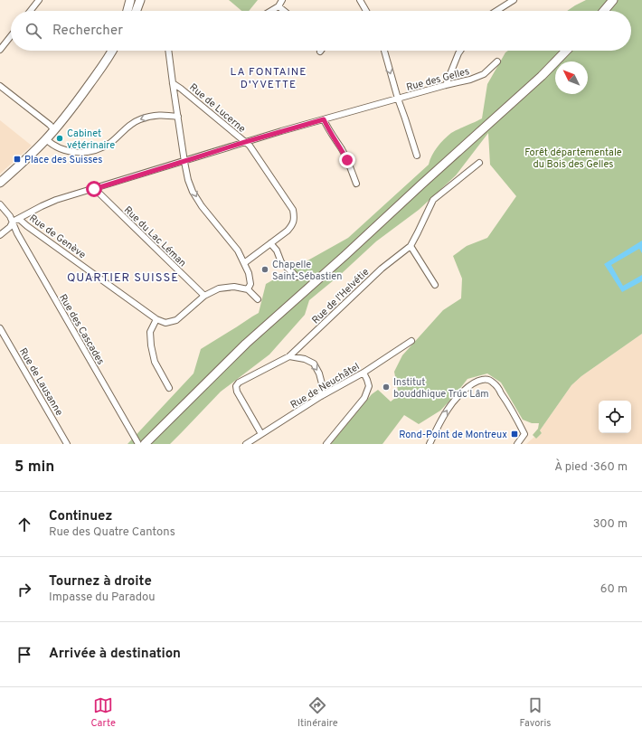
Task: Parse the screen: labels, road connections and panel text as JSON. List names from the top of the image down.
{
  "streets": {
    "street": [
      "Rue des Gelles",
      "Rue de Lucerne",
      "Rue de Genève",
      "Rue du Lac Léman",
      "Rue de l'Helvétie",
      "Rue des Cascades",
      "Rue de Lausanne",
      "Rue de Neuchâtel"
    ]
  },
  "crossings": [
    ["Rue des Gelles", "Rue de Lucerne"],
    ["Rue des Gelles", "Rue de Genève"],
    ["Rue des Gelles", "Rue du Lac Léman"],
    ["Rue des Gelles", "Rue des Cascades"],
    ["Rue de l'Helvétie", "Rue de Neuchâtel"]
  ],
  "districts": ["LA FONTAINE D'YVETTE", "QUARTIER SUISSE"],
  "parks": ["Forêt départementale du Bois des Gelles"],
  "places": {
    "other": ["Cabinet vétérinaire", "Chapelle Saint-Sébastien", "Institut bouddhique Trúc Lâm"],
    "transit": ["Place des Suisses", "Rond-Point de Montreux"]
  },
  "north": "top left",
  "page": {
    "search": "Rechercher",
    "heading": ["5 min", "À pied · 360 m"],
    "list": [
      ["Continuez", "Rue des Quatre Cantons", "300 m"],
      ["Tournez à droite", "Impasse du Paradou", "60 m"],
      "Arrivée à destination"
    ],
    "nav": ["Carte", "Itinéraire", "Favoris"]
  }
}
